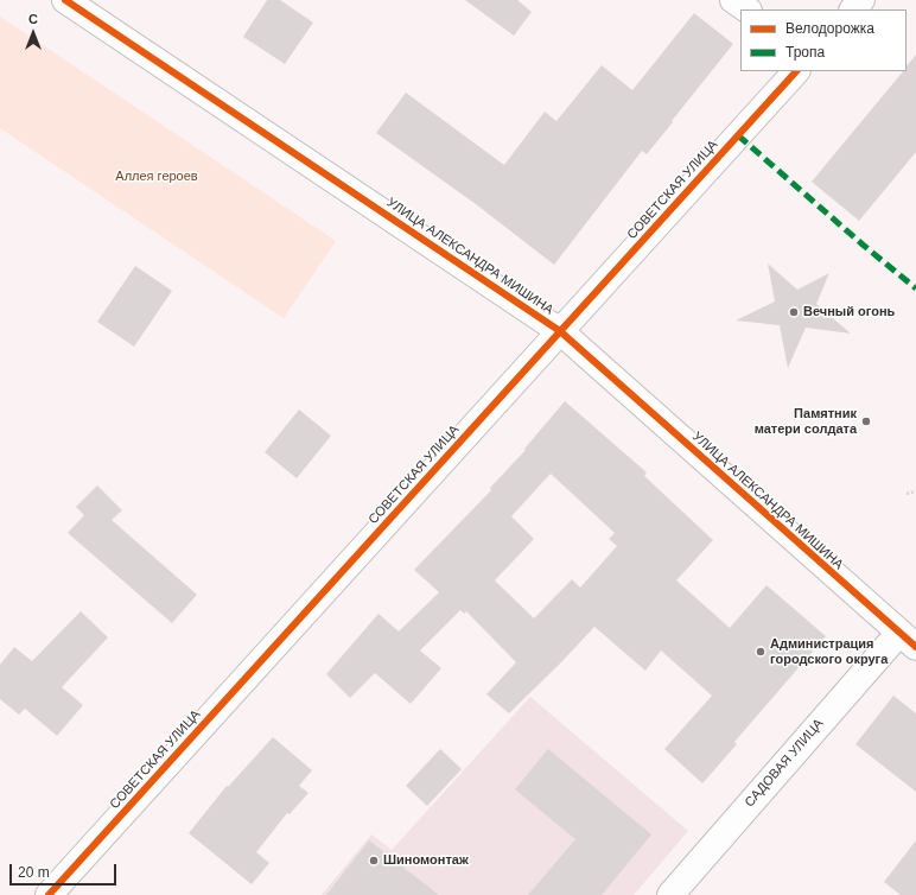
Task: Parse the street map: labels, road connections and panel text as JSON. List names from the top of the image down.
{
  "streets": {
    "street": ["СОВЕТСКАЯ УЛИЦА", "УЛИЦА АЛЕКСАНДРА МИШИНА", "САДОВАЯ УЛИЦА"]
  },
  "crossings": [
    ["СОВЕТСКАЯ УЛИЦА", "УЛИЦА АЛЕКСАНДРА МИШИНА"],
    ["УЛИЦА АЛЕКСАНДРА МИШИНА", "САДОВАЯ УЛИЦА"]
  ],
  "parks": ["Аллея героев"],
  "places": [
    "Вечный огонь",
    "Памятник матери солдата",
    "Администрация городского округа",
    "Шиномонтаж"
  ],
  "legend": ["Велодорожка", "Тропа"],
  "scale_bar": "20 m",
  "north": "top"
}
